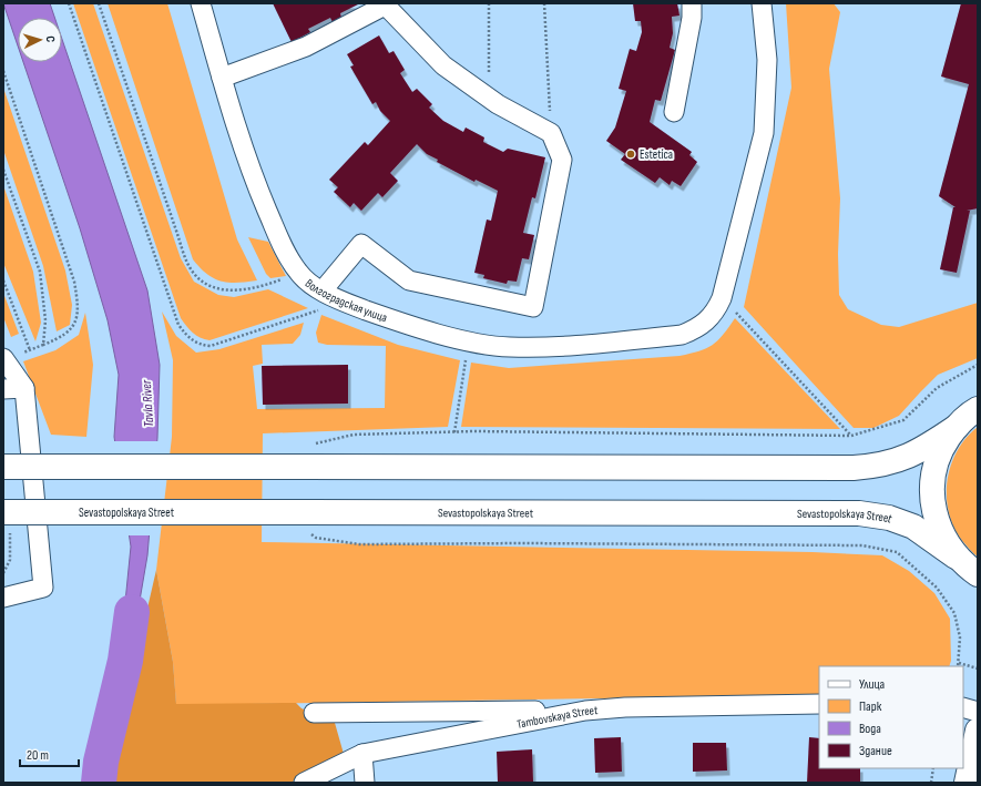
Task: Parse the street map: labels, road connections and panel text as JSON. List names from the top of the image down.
{
  "streets": {
    "main road": ["Sevastopolskaya Street"],
    "street": ["Волгоградская улица", "Tambovskaya Street"]
  },
  "water": ["Tavla River"],
  "places": ["Estetica"],
  "legend": [
    "Улица",
    "Парк",
    "Вода",
    "Здание"
  ],
  "scale_bar": "20 m",
  "north": "right"
}
